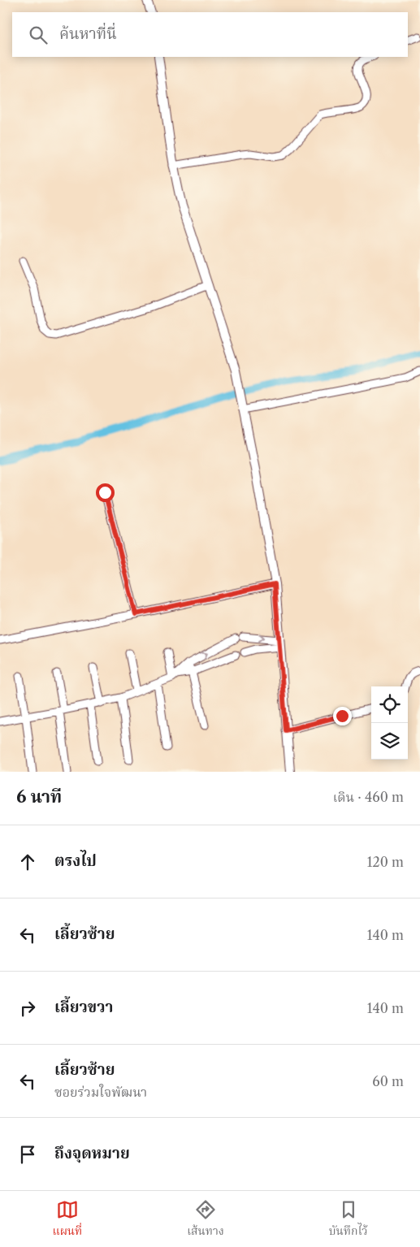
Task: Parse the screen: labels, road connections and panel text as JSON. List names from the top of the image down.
{
  "page": {
    "search": "ค้นหาที่นี่",
    "heading": ["6 นาที", "เดิน · 460 m"],
    "list": [
      ["ตรงไป", "120 m"],
      ["เลี้ยวซ้าย", "140 m"],
      ["เลี้ยวขวา", "140 m"],
      ["เลี้ยวซ้าย", "ซอยร่วมใจพัฒนา", "60 m"],
      "ถึงจุดหมาย"
    ],
    "nav": ["แผนที่", "เส้นทาง", "บันทึกไว้"]
  }
}
